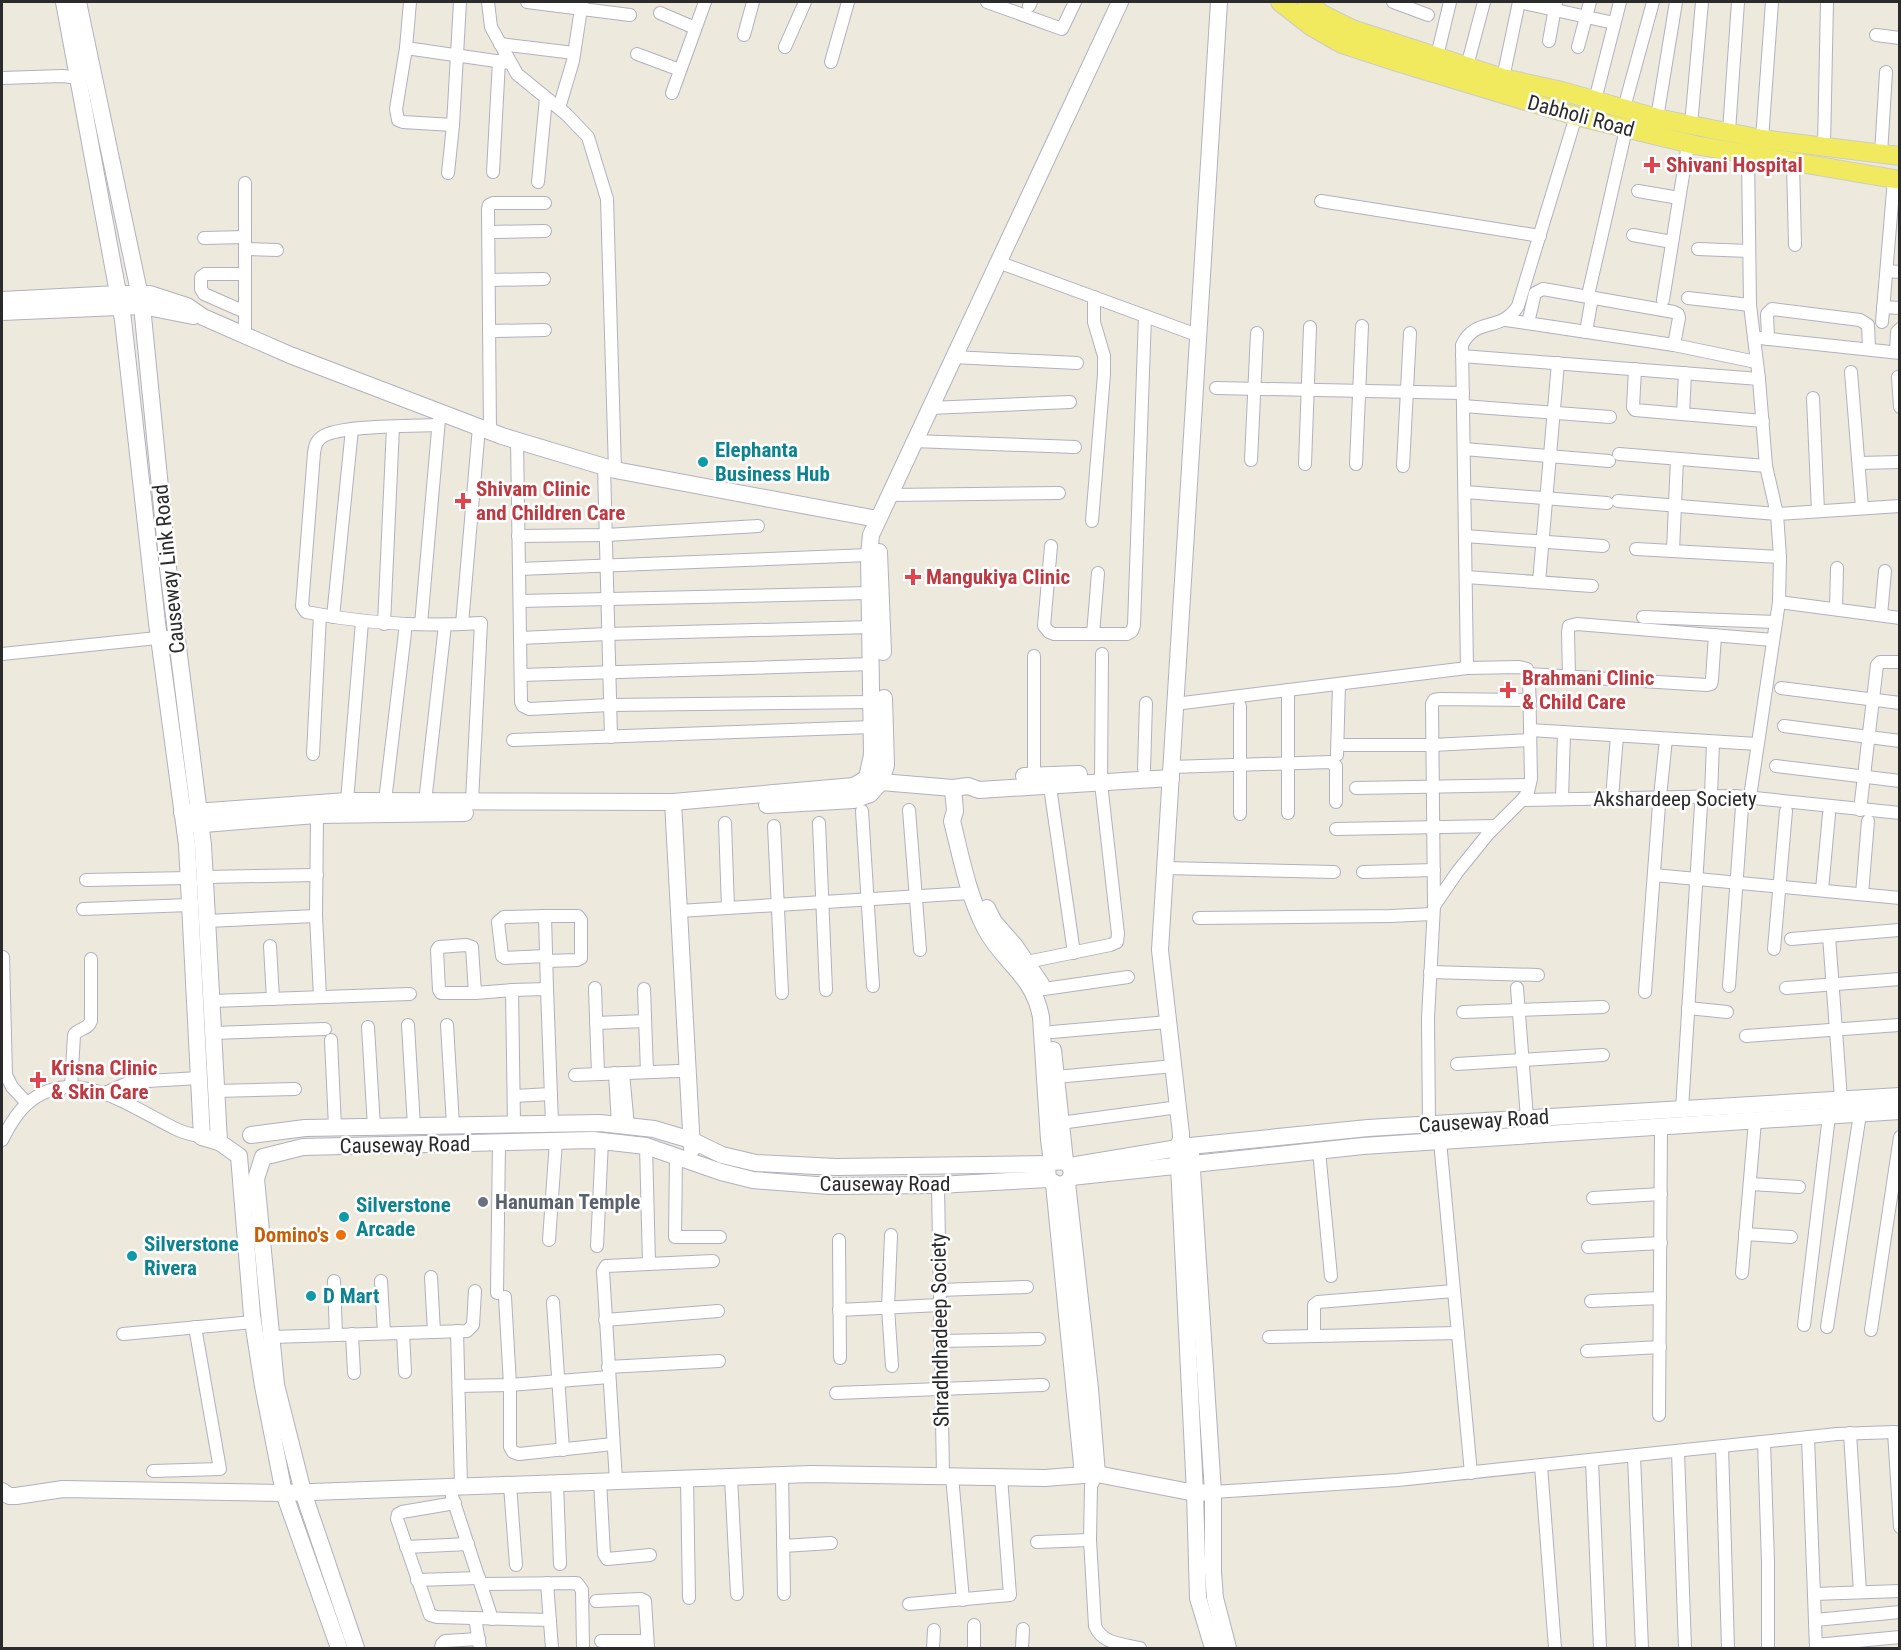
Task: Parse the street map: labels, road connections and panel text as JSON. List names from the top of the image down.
{
  "streets": {
    "main road": ["Dabholi Road"],
    "street": [
      "Causeway Link Road",
      "Akshardeep Society",
      "Causeway Road",
      "Shradhdhadeep Society"
    ]
  },
  "crossings": [
    ["Causeway Link Road", "Causeway Road"],
    ["Causeway Road", "Shradhdhadeep Society"]
  ],
  "places": {
    "health": [
      "Shivani Hospital",
      "Shivam Clinic and Children Care",
      "Mangukiya Clinic",
      "Brahmani Clinic & Child Care",
      "Krisna Clinic & Skin Care"
    ],
    "other": [
      "Elephanta Business Hub",
      "Hanuman Temple",
      "Silverstone Arcade",
      "Domino's",
      "Silverstone Rivera",
      "D Mart"
    ]
  }
}
